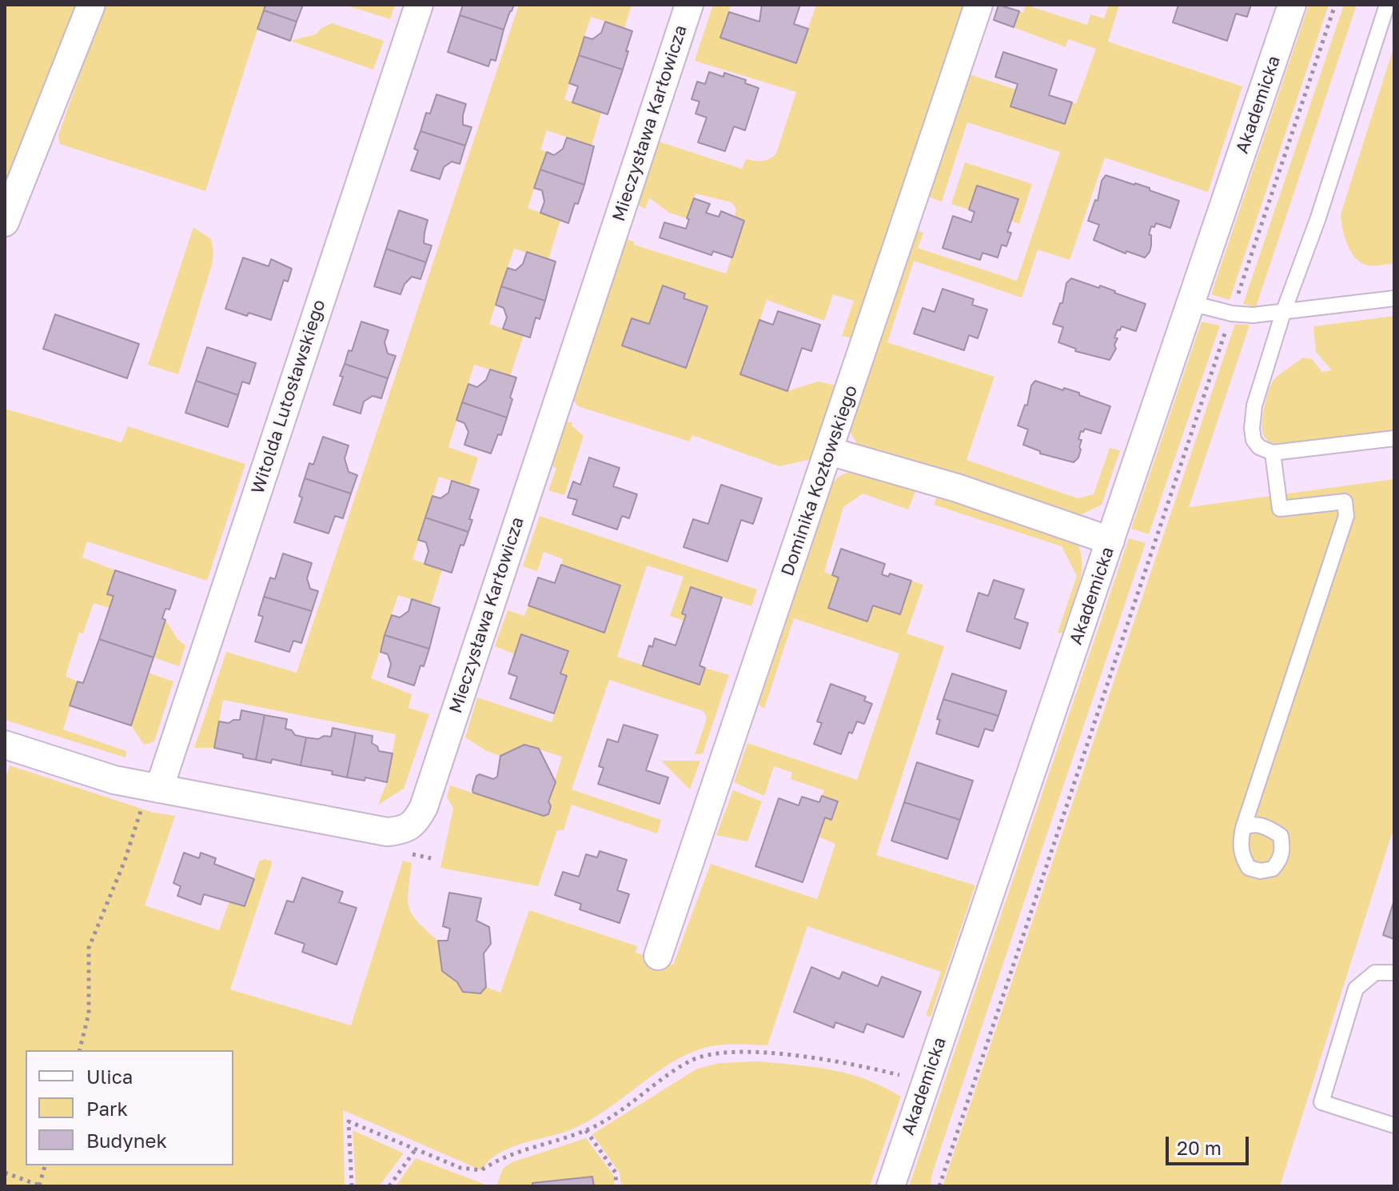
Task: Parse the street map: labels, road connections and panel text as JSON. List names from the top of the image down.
{
  "streets": {
    "street": [
      "Akademicka",
      "Mieczysława Karłowicza",
      "Witolda Lutosławskiego",
      "Dominika Kozłowskiego"
    ]
  },
  "crossings": [
    ["Mieczysława Karłowicza", "Witolda Lutosławskiego"]
  ],
  "legend": ["Ulica", "Park", "Budynek"],
  "scale_bar": "20 m"
}
